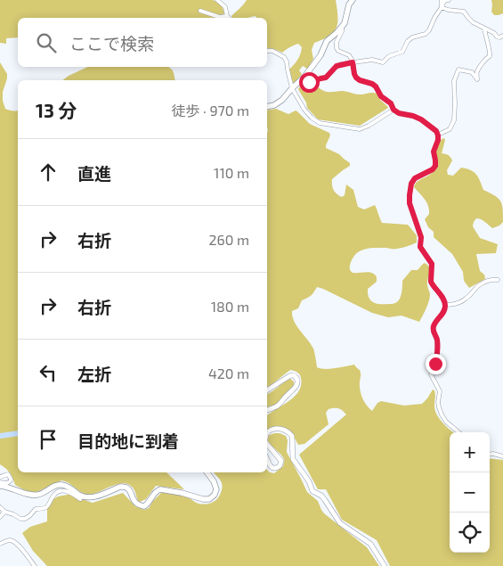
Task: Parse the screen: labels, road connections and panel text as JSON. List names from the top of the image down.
{
  "page": {
    "search": "ここで検索",
    "heading": ["13 分", "徒歩 · 970 m"],
    "list": [
      ["直進", "110 m"],
      ["右折", "260 m"],
      ["右折", "180 m"],
      ["左折", "420 m"],
      "目的地に到着"
    ],
    "map_buttons": ["+", "−"]
  }
}
